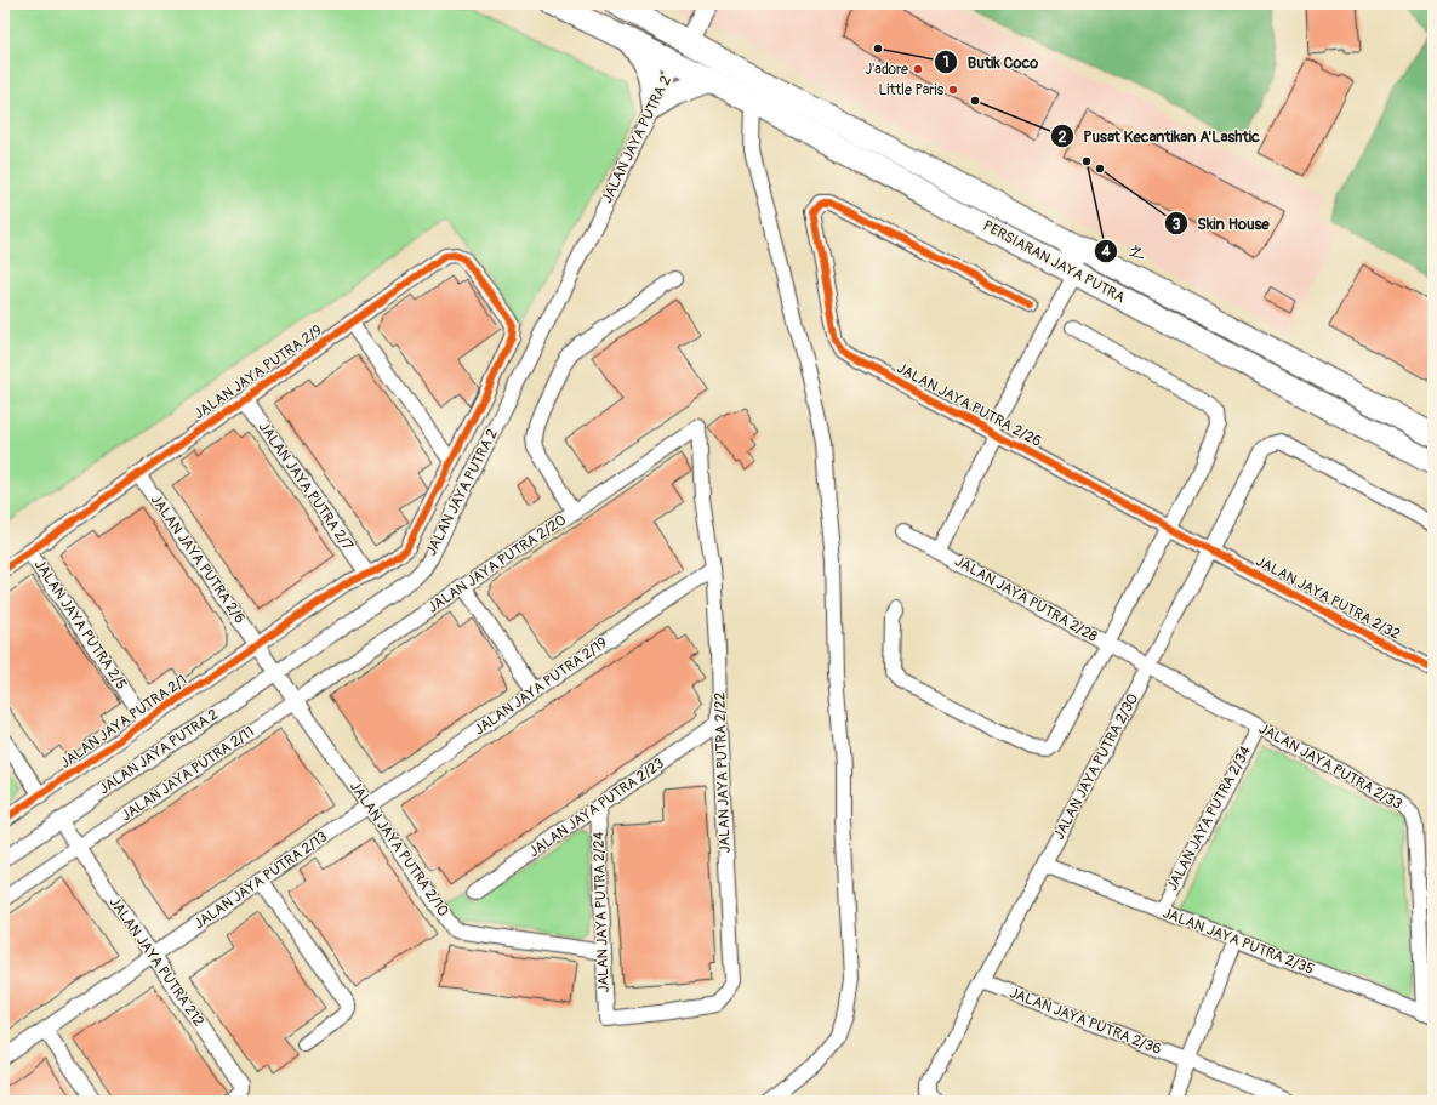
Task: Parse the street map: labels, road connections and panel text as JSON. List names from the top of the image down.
{
  "streets": {
    "main road": ["PERSIARAN JAYA PUTRA"],
    "street": [
      "JALAN JAYA PUTRA 2",
      "JALAN JAYA PUTRA 2/9",
      "JALAN JAYA PUTRA 2/26",
      "JALAN JAYA PUTRA 2/7",
      "JALAN JAYA PUTRA 2/6",
      "JALAN JAYA PUTRA 2/20",
      "JALAN JAYA PUTRA 2/32",
      "JALAN JAYA PUTRA 2/28",
      "JALAN JAYA PUTRA 2/5",
      "JALAN JAYA PUTRA 2/19",
      "JALAN JAYA PUTRA 2/1",
      "JALAN JAYA PUTRA 2/30",
      "JALAN JAYA PUTRA 2/33",
      "JALAN JAYA PUTRA 2/22",
      "JALAN JAYA PUTRA 2/11",
      "JALAN JAYA PUTRA 2/23",
      "JALAN JAYA PUTRA 2/34",
      "JALAN JAYA PUTRA 2/10",
      "JALAN JAYA PUTRA 2/13",
      "JALAN JAYA PUTRA 2/24",
      "JALAN JAYA PUTRA 2/35",
      "JALAN JAYA PUTRA 212",
      "JALAN JAYA PUTRA 2/36"
    ]
  },
  "crossings": [
    ["JALAN JAYA PUTRA 2", "JALAN JAYA PUTRA 2/10"],
    ["JALAN JAYA PUTRA 2", "JALAN JAYA PUTRA 212"],
    ["JALAN JAYA PUTRA 2/9", "JALAN JAYA PUTRA 2/7"],
    ["JALAN JAYA PUTRA 2/9", "JALAN JAYA PUTRA 2/6"],
    ["JALAN JAYA PUTRA 2/9", "JALAN JAYA PUTRA 2/5"],
    ["JALAN JAYA PUTRA 2/9", "JALAN JAYA PUTRA 2/1"],
    ["JALAN JAYA PUTRA 2/26", "JALAN JAYA PUTRA 2/32"],
    ["JALAN JAYA PUTRA 2/26", "JALAN JAYA PUTRA 2/30"],
    ["JALAN JAYA PUTRA 2/7", "JALAN JAYA PUTRA 2/1"],
    ["JALAN JAYA PUTRA 2/6", "JALAN JAYA PUTRA 2/1"],
    ["JALAN JAYA PUTRA 2/6", "JALAN JAYA PUTRA 2/10"],
    ["JALAN JAYA PUTRA 2/20", "JALAN JAYA PUTRA 2/22"],
    ["JALAN JAYA PUTRA 2/20", "JALAN JAYA PUTRA 2/11"],
    ["JALAN JAYA PUTRA 2/20", "JALAN JAYA PUTRA 2/10"],
    ["JALAN JAYA PUTRA 2/32", "JALAN JAYA PUTRA 2/30"],
    ["JALAN JAYA PUTRA 2/28", "JALAN JAYA PUTRA 2/30"],
    ["JALAN JAYA PUTRA 2/28", "JALAN JAYA PUTRA 2/33"],
    ["JALAN JAYA PUTRA 2/5", "JALAN JAYA PUTRA 2/1"],
    ["JALAN JAYA PUTRA 2/19", "JALAN JAYA PUTRA 2/22"],
    ["JALAN JAYA PUTRA 2/19", "JALAN JAYA PUTRA 2/10"],
    ["JALAN JAYA PUTRA 2/19", "JALAN JAYA PUTRA 2/13"],
    ["JALAN JAYA PUTRA 2/1", "JALAN JAYA PUTRA 2/10"],
    ["JALAN JAYA PUTRA 2/30", "JALAN JAYA PUTRA 2/33"],
    ["JALAN JAYA PUTRA 2/30", "JALAN JAYA PUTRA 2/35"],
    ["JALAN JAYA PUTRA 2/30", "JALAN JAYA PUTRA 2/36"],
    ["JALAN JAYA PUTRA 2/33", "JALAN JAYA PUTRA 2/34"],
    ["JALAN JAYA PUTRA 2/33", "JALAN JAYA PUTRA 2/35"],
    ["JALAN JAYA PUTRA 2/22", "JALAN JAYA PUTRA 2/23"],
    ["JALAN JAYA PUTRA 2/22", "JALAN JAYA PUTRA 2/24"],
    ["JALAN JAYA PUTRA 2/11", "JALAN JAYA PUTRA 2/10"],
    ["JALAN JAYA PUTRA 2/11", "JALAN JAYA PUTRA 212"],
    ["JALAN JAYA PUTRA 2/23", "JALAN JAYA PUTRA 2/24"],
    ["JALAN JAYA PUTRA 2/34", "JALAN JAYA PUTRA 2/35"],
    ["JALAN JAYA PUTRA 2/10", "JALAN JAYA PUTRA 2/13"],
    ["JALAN JAYA PUTRA 2/10", "JALAN JAYA PUTRA 2/24"],
    ["JALAN JAYA PUTRA 2/13", "JALAN JAYA PUTRA 212"]
  ],
  "places": [
    "Butik Coco",
    "J'adore",
    "Little Paris",
    "Pusat Kecantikan A'Lashtic",
    "之",
    "Skin House"
  ]
}
